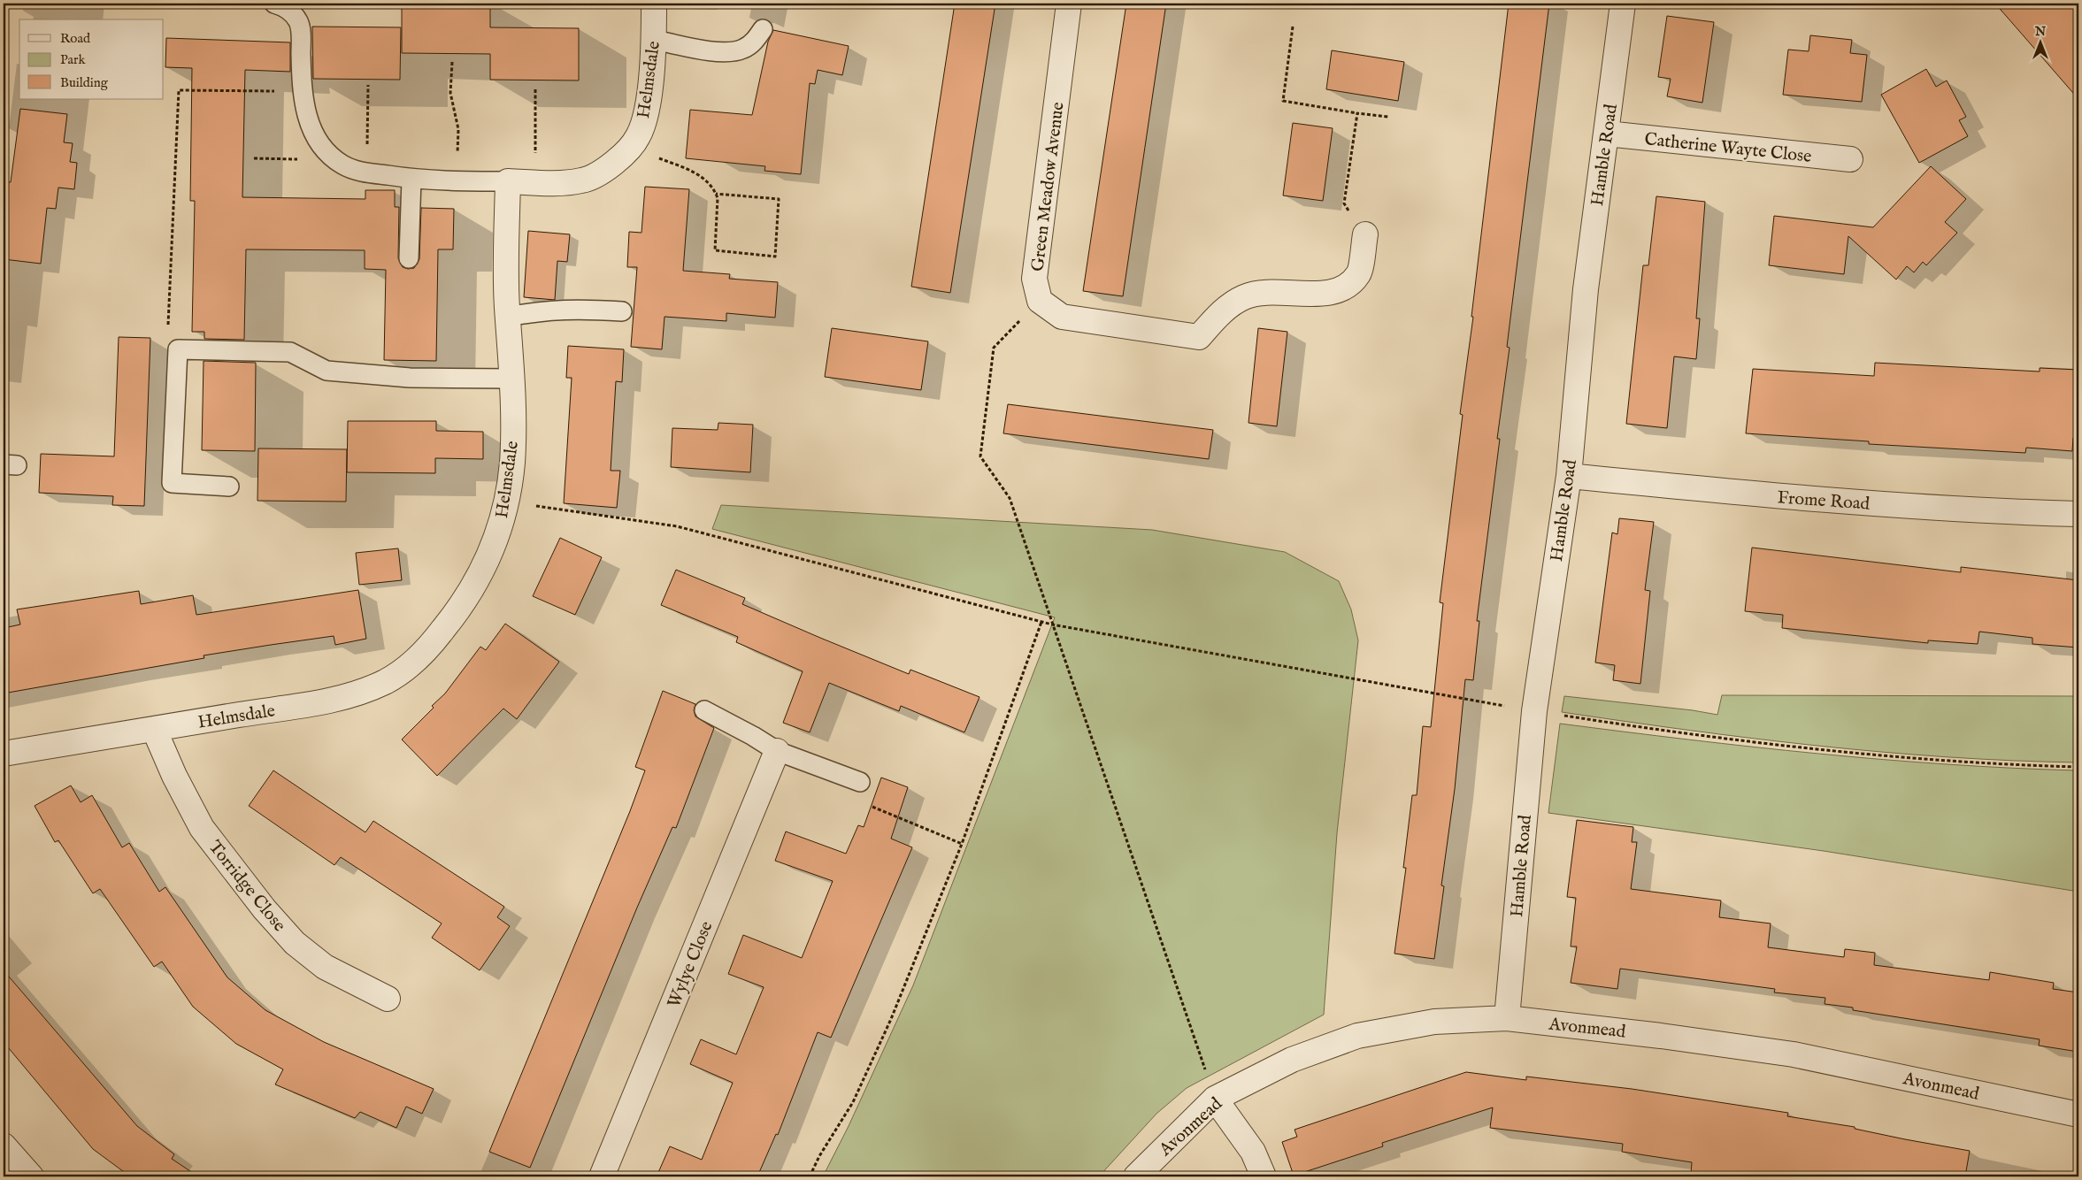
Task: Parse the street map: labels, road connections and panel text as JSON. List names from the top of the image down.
{
  "streets": {
    "street": [
      "Helmsdale",
      "Catherine Wayte Close",
      "Hamble Road",
      "Green Meadow Avenue",
      "Frome Road",
      "Torridge Close",
      "Wylye Close",
      "Avonmead"
    ]
  },
  "crossings": [
    ["Helmsdale", "Torridge Close"],
    ["Catherine Wayte Close", "Hamble Road"],
    ["Hamble Road", "Frome Road"],
    ["Hamble Road", "Avonmead"]
  ],
  "legend": ["Road", "Park", "Building"],
  "north": "top"
}
